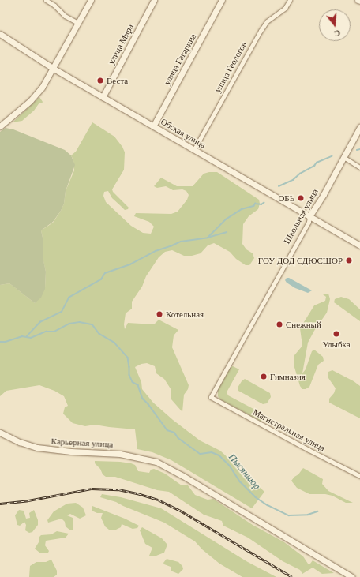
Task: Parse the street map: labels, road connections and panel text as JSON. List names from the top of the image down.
{
  "streets": {
    "street": [
      "улица Мира",
      "улица Гагарина",
      "улица Геологов",
      "Обская улица",
      "Школьная улица",
      "Магистральная улица",
      "Карьерная улица"
    ]
  },
  "crossings": [
    ["улица Мира", "Обская улица"],
    ["улица Гагарина", "Обская улица"],
    ["улица Геологов", "Обская улица"],
    ["Обская улица", "Школьная улица"],
    ["Школьная улица", "Магистральная улица"]
  ],
  "water": ["Пысяншор"],
  "places": [
    "Веста",
    "ОБЬ",
    "ГОУ ДОД СДЮСШОР",
    "Котельная",
    "Снежный",
    "Улыбка",
    "Гимназия"
  ],
  "north": "bottom"
}
